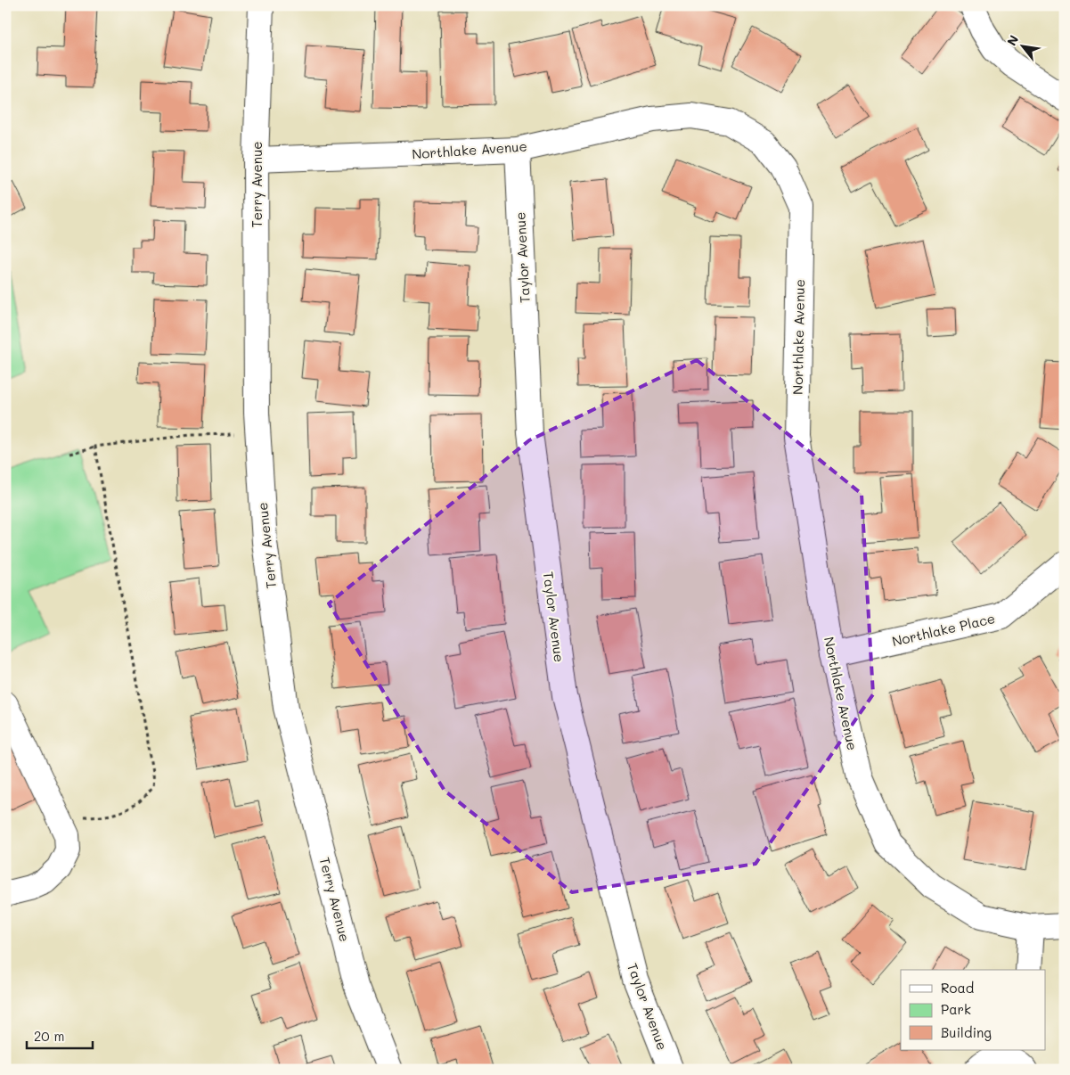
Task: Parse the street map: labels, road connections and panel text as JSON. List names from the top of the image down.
{
  "streets": {
    "street": [
      "Northlake Avenue",
      "Terry Avenue",
      "Taylor Avenue",
      "Northlake Place"
    ]
  },
  "crossings": [
    ["Northlake Avenue", "Terry Avenue"],
    ["Northlake Avenue", "Taylor Avenue"],
    ["Northlake Avenue", "Northlake Place"]
  ],
  "legend": ["Road", "Park", "Building"],
  "scale_bar": "20 m",
  "north": "top left"
}
